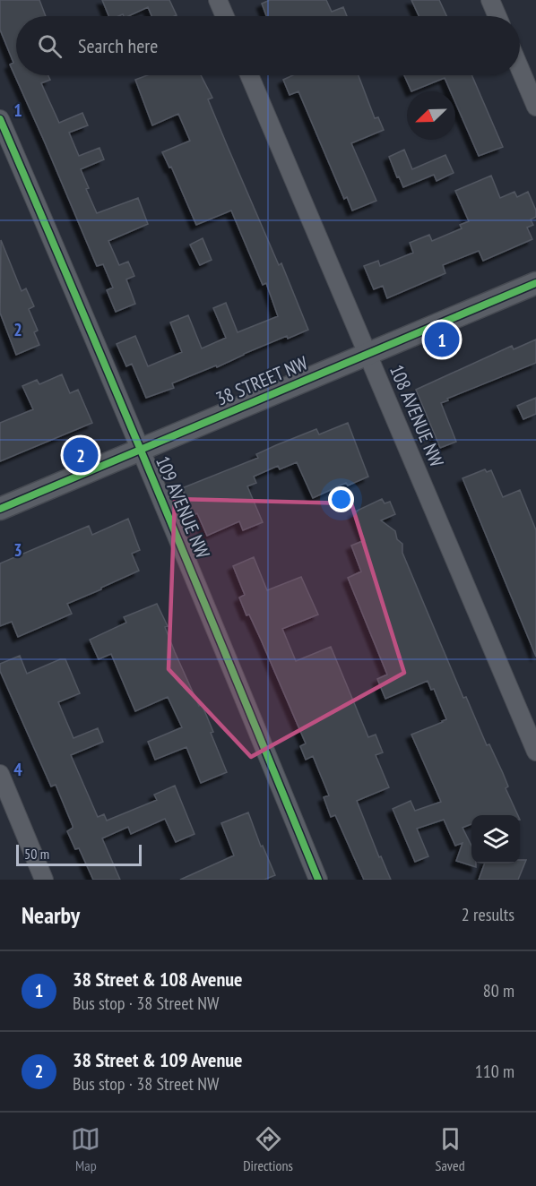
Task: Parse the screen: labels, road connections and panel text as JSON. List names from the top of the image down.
{
  "streets": {
    "street": ["38 STREET NW", "108 AVENUE NW", "109 AVENUE NW"]
  },
  "crossings": [
    ["38 STREET NW", "108 AVENUE NW"],
    ["38 STREET NW", "109 AVENUE NW"]
  ],
  "scale_bar": "50 m",
  "north": "bottom left",
  "page": {
    "search": "Search here",
    "pins": ["1", "2"],
    "scale": "50 m",
    "heading": ["Nearby", "2 results"],
    "list": [
      {
        "mark": "1",
        "name": "38 Street & 108 Avenue",
        "note": "Bus stop · 38 Street NW",
        "value": "80 m"
      },
      {
        "mark": "2",
        "name": "38 Street & 109 Avenue",
        "note": "Bus stop · 38 Street NW",
        "value": "110 m"
      }
    ],
    "nav": ["Map", "Directions", "Saved"]
  },
  "grid": {
    "rows": [
      "1",
      "2",
      "3",
      "4"
    ]
  }
}
